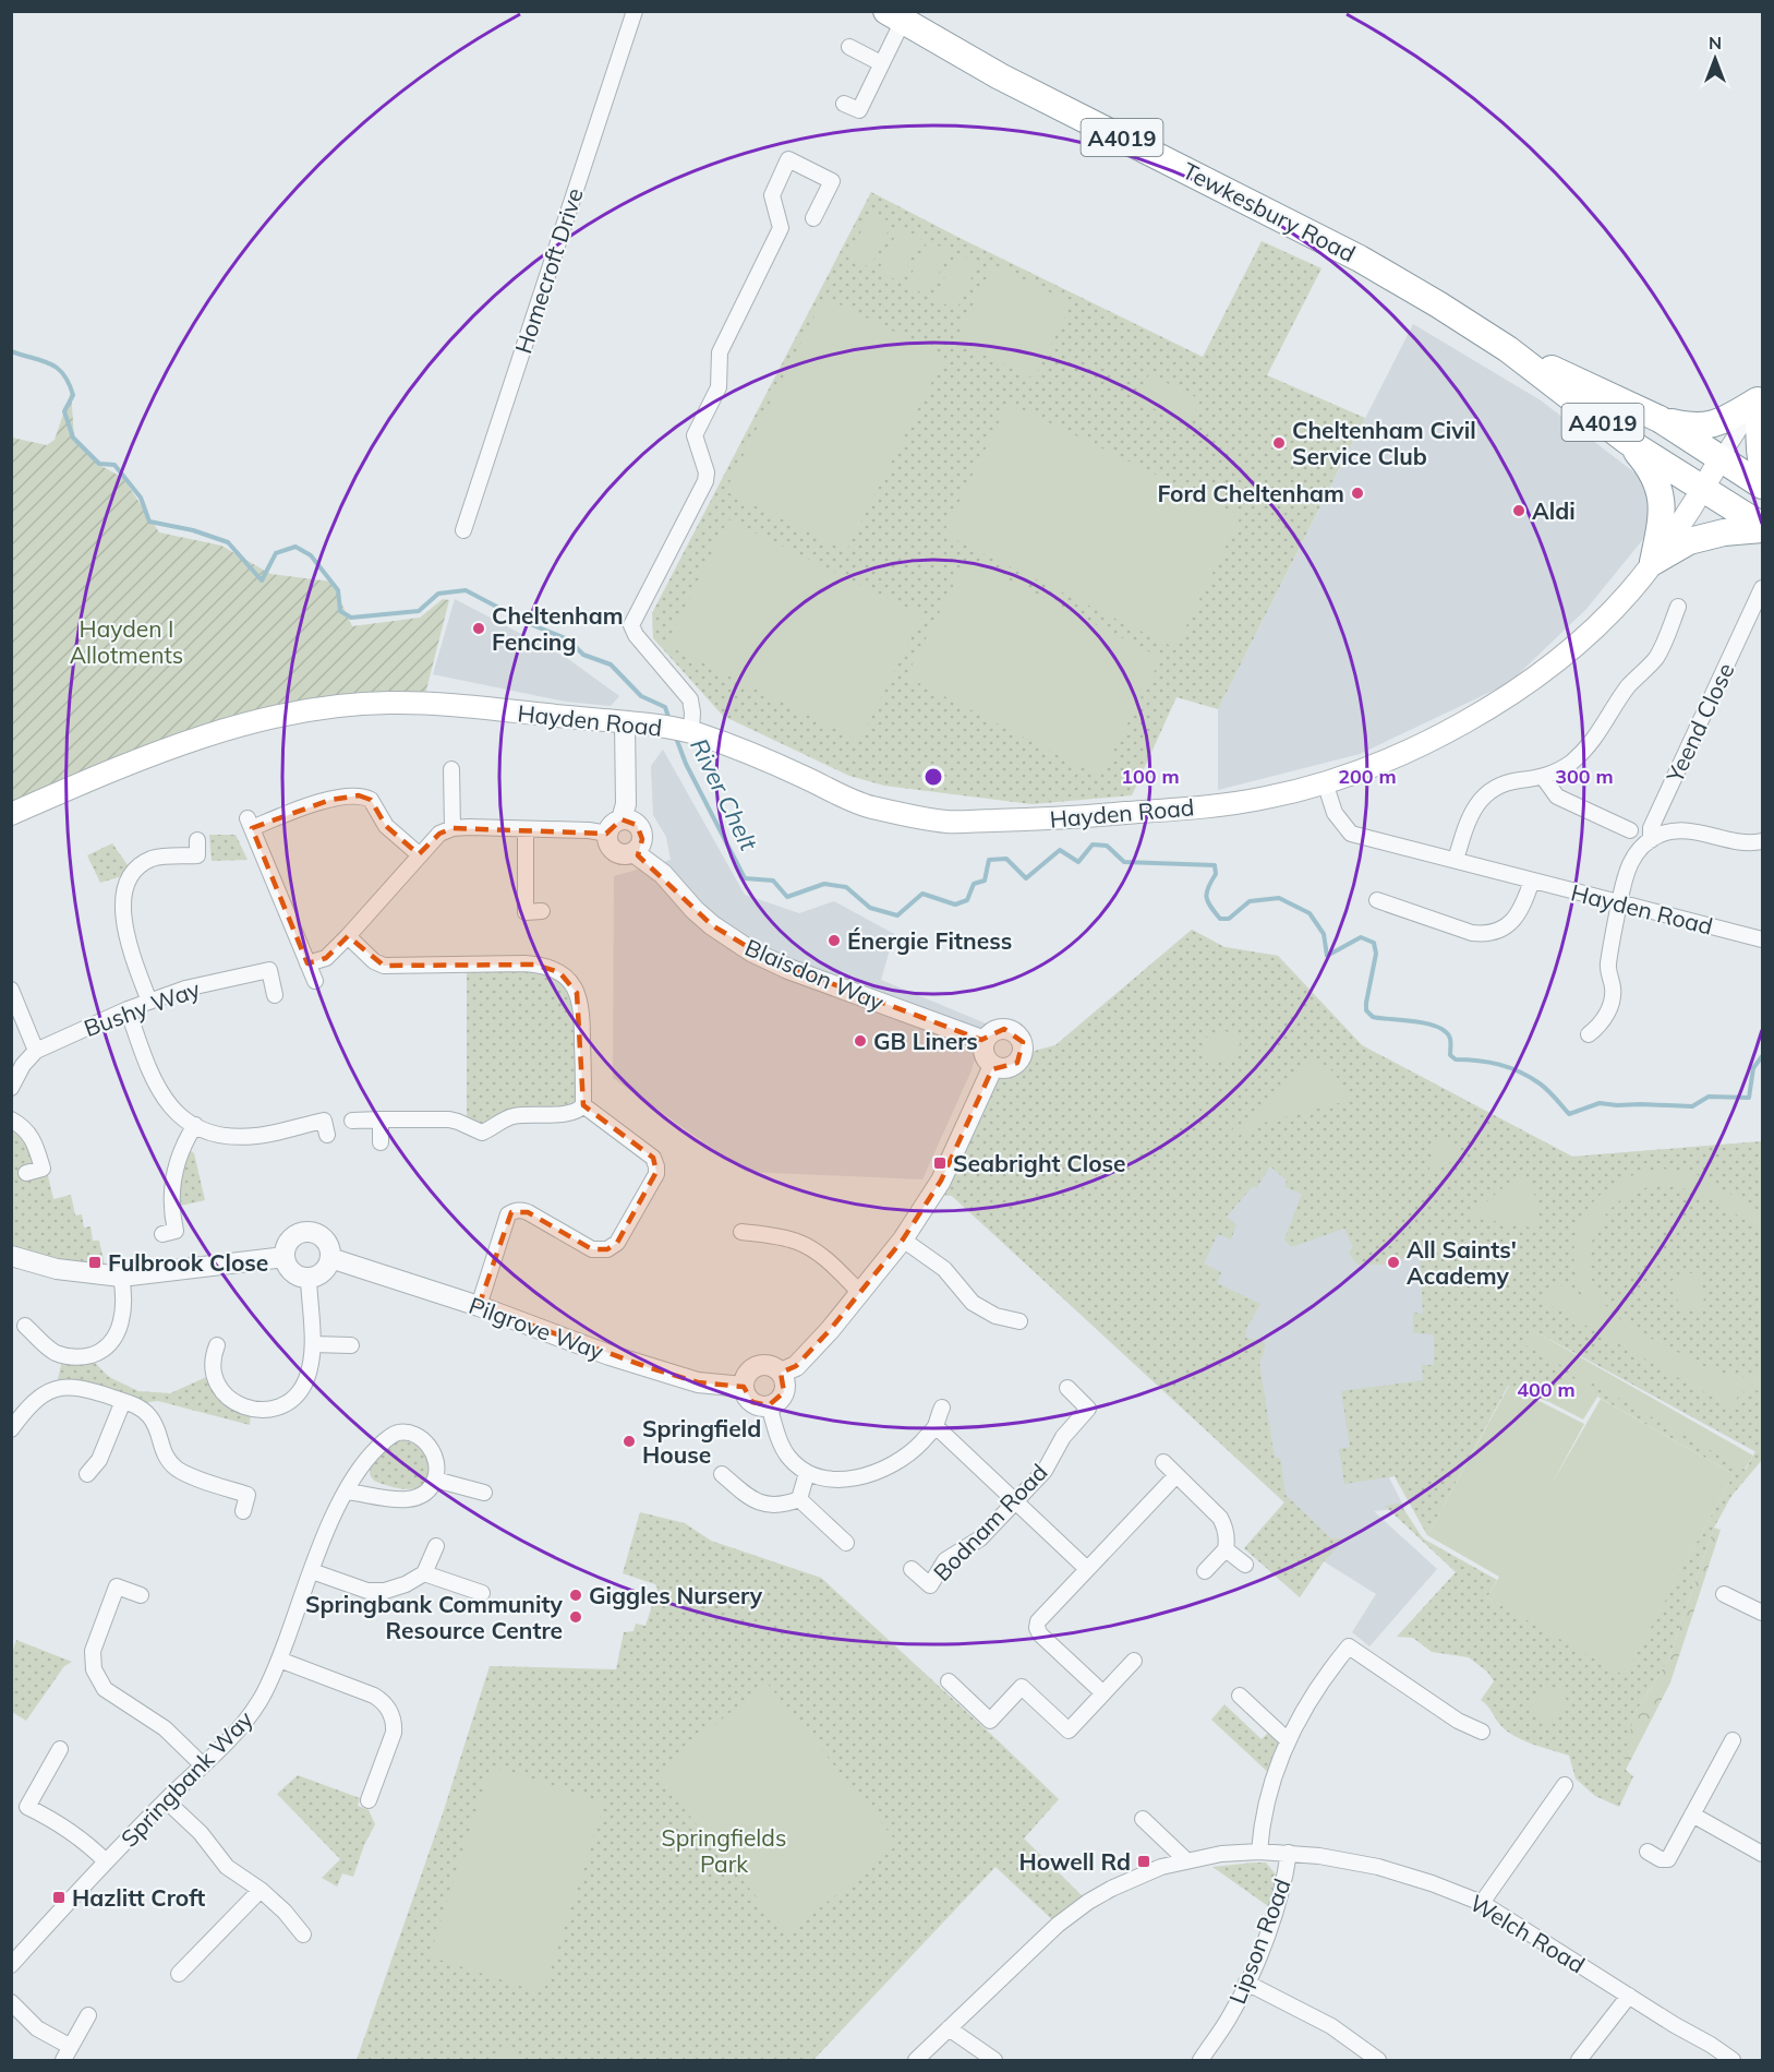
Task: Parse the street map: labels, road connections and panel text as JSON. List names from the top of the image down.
{
  "streets": {
    "highway": ["A4019", "Tewkesbury Road"],
    "main road": ["Hayden Road"],
    "street": [
      "Homecroft Drive",
      "Yeend Close",
      "Blaisdon Way",
      "Bushy Way",
      "Pilgrove Way",
      "Bodnam Road",
      "Springbank Way",
      "Welch Road",
      "Lipson Road"
    ]
  },
  "crossings": [
    ["Tewkesbury Road", "Hayden Road"],
    ["Welch Road", "Lipson Road"]
  ],
  "water": ["River Chelt"],
  "parks": ["Hayden I Allotments", "Springfields Park"],
  "places": {
    "other": [
      "Cheltenham Civil Service Club",
      "Ford Cheltenham",
      "Aldi",
      "Cheltenham Fencing",
      "Énergie Fitness",
      "GB Liners",
      "All Saints' Academy",
      "Springfield House",
      "Giggles Nursery",
      "Springbank Community Resource Centre"
    ],
    "transit": [
      "Seabright Close",
      "Fulbrook Close",
      "Howell Rd",
      "Hazlitt Croft"
    ]
  },
  "north": "top",
  "rings": [
    "100 m",
    "200 m",
    "300 m",
    "400 m"
  ]
}
